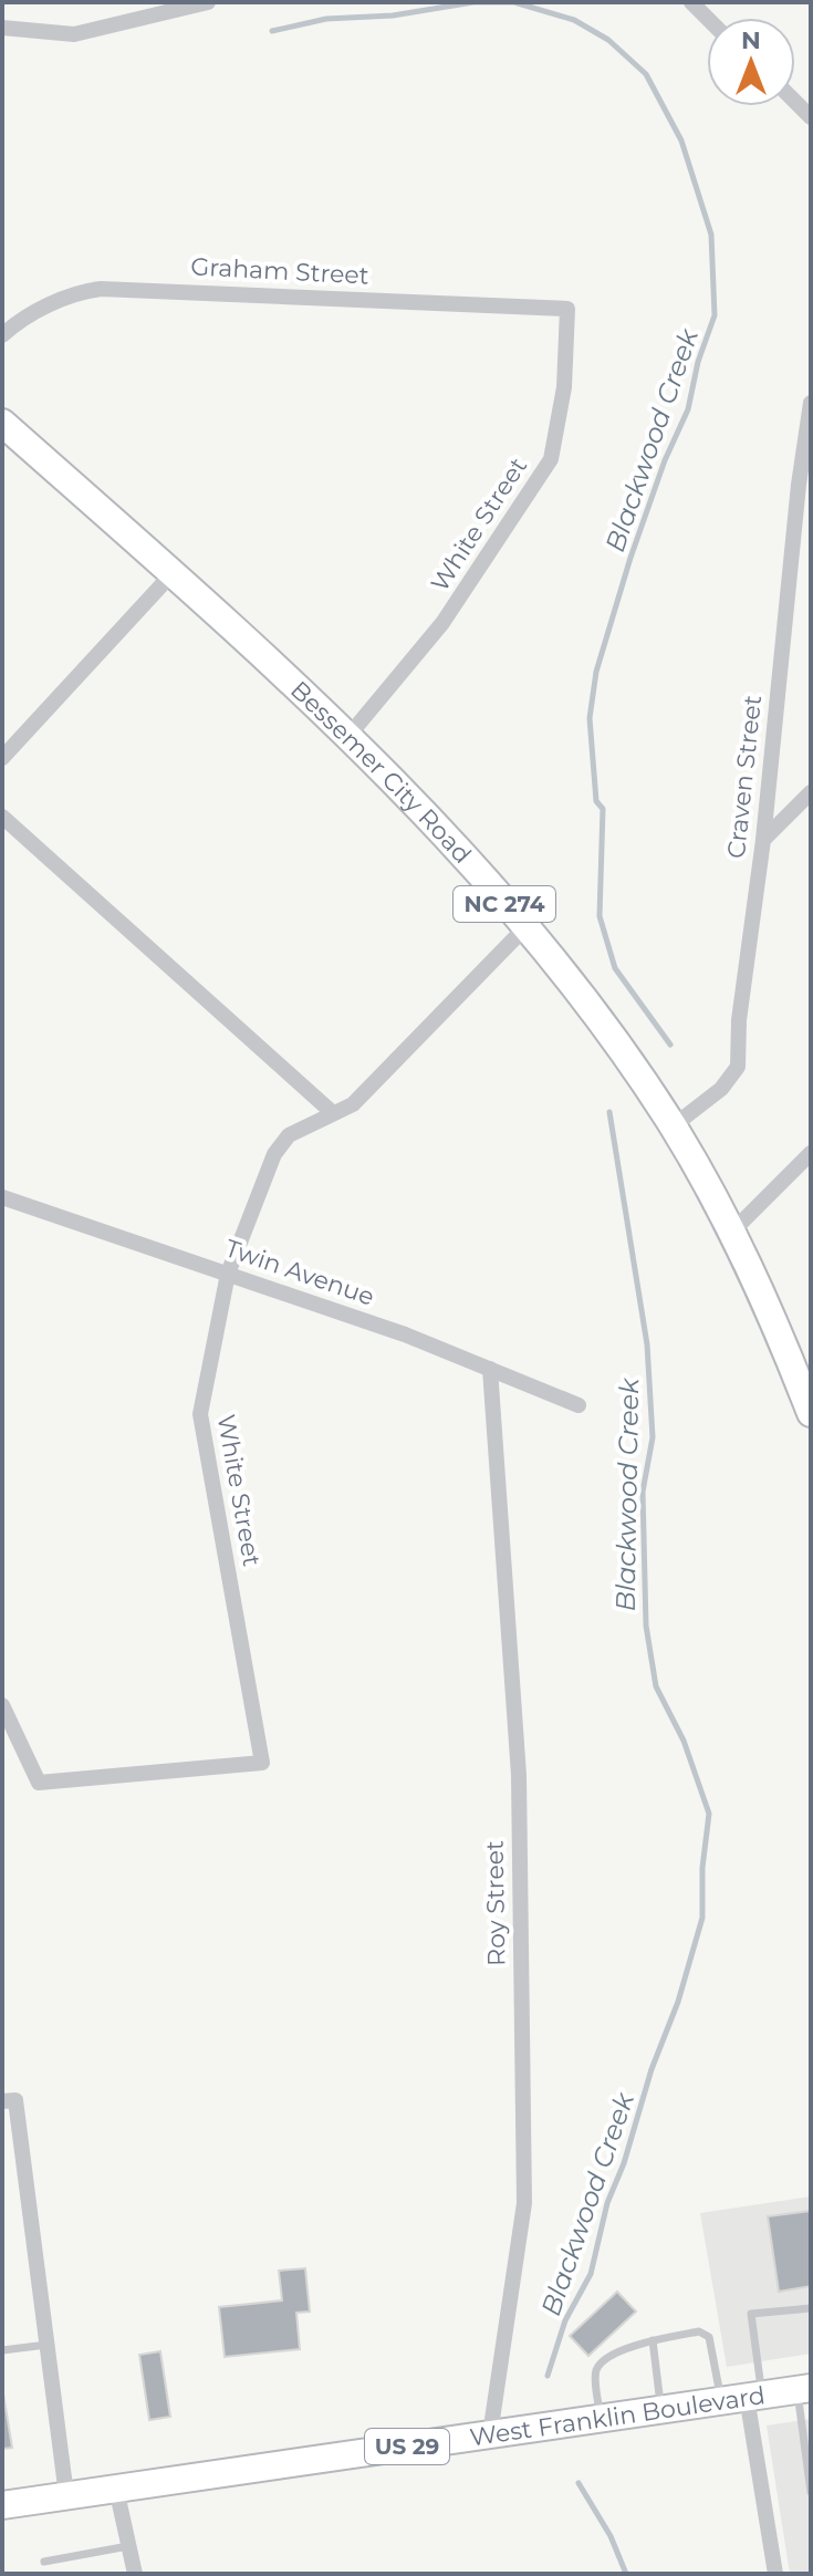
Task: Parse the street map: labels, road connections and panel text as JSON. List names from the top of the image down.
{
  "streets": {
    "main road": [
      "Bessemer City Road",
      "NC 274",
      "West Franklin Boulevard",
      "US 29"
    ],
    "street": [
      "Graham Street",
      "White Street",
      "Craven Street",
      "Twin Avenue",
      "Roy Street"
    ]
  },
  "crossings": [
    ["Graham Street", "White Street"],
    ["White Street", "Bessemer City Road"],
    ["White Street", "Twin Avenue"],
    ["Bessemer City Road", "Craven Street"],
    ["Twin Avenue", "Roy Street"],
    ["Roy Street", "West Franklin Boulevard"]
  ],
  "water": ["Blackwood Creek"],
  "north": "top"
}
